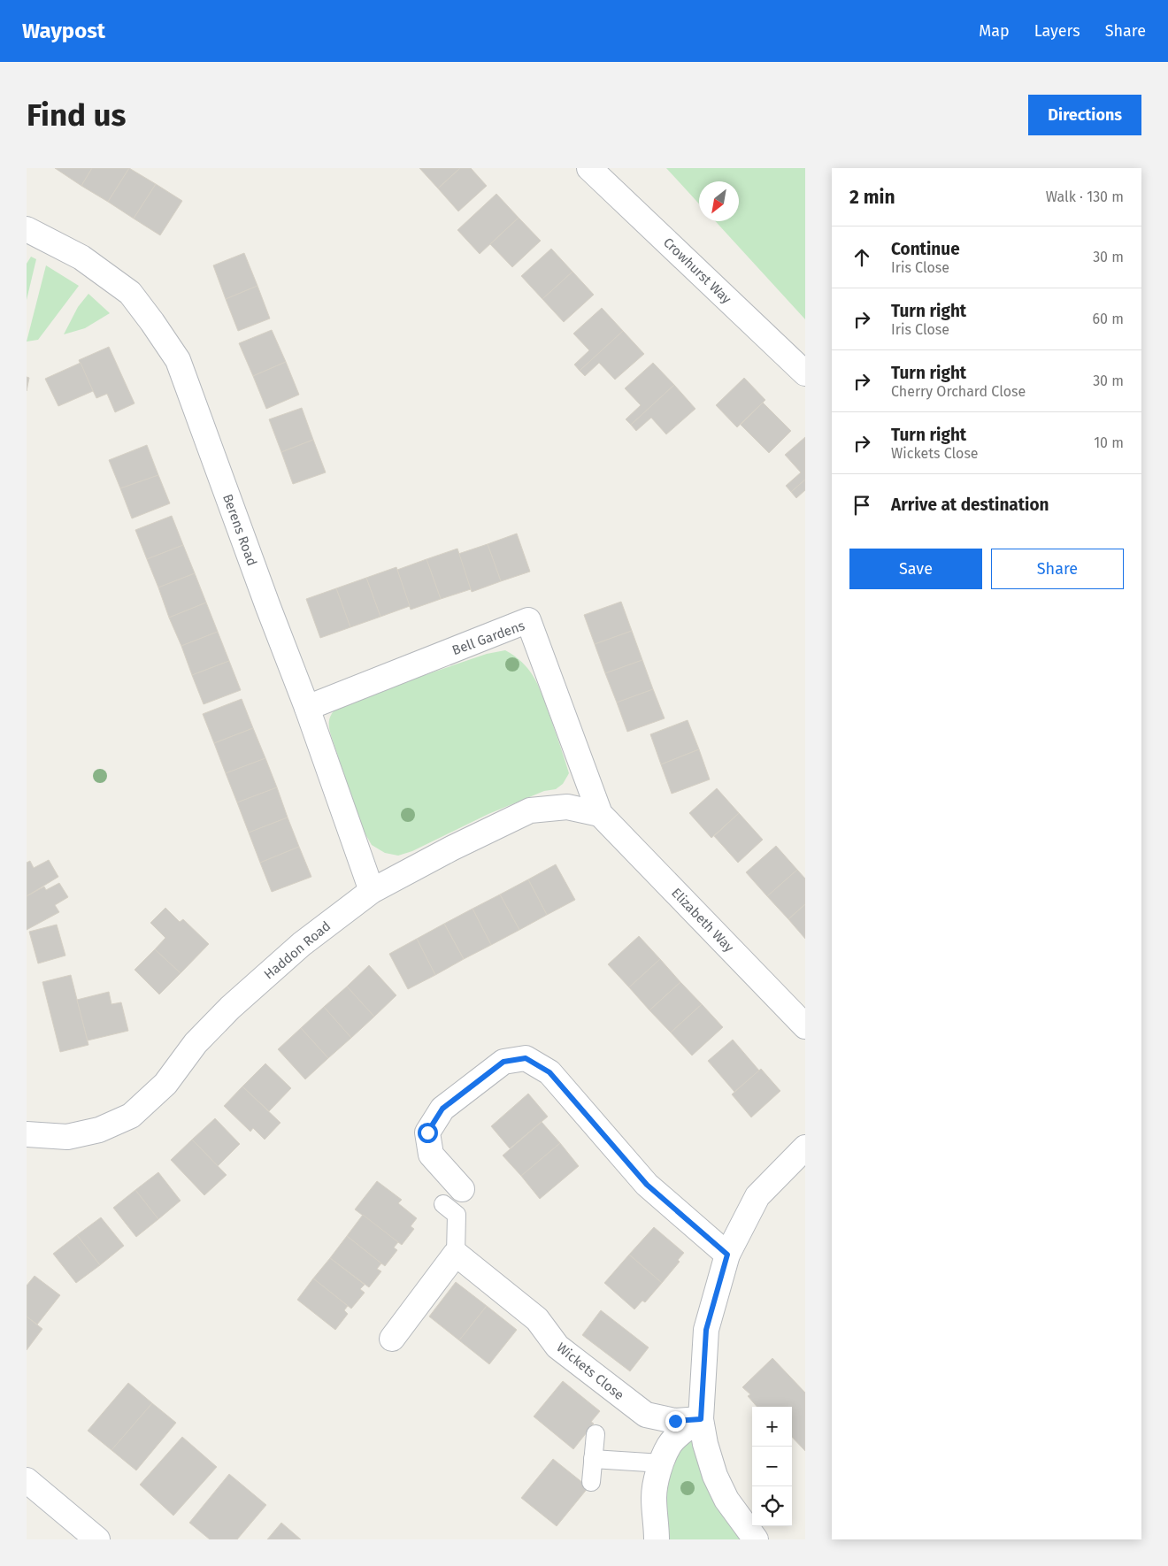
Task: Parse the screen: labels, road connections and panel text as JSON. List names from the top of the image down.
{
  "streets": {
    "street": [
      "Crowhurst Way",
      "Berens Road",
      "Bell Gardens",
      "Elizabeth Way",
      "Haddon Road",
      "Wickets Close"
    ]
  },
  "crossings": [
    ["Berens Road", "Bell Gardens"],
    ["Berens Road", "Haddon Road"],
    ["Bell Gardens", "Elizabeth Way"],
    ["Bell Gardens", "Haddon Road"],
    ["Elizabeth Way", "Haddon Road"]
  ],
  "north": "bottom left",
  "page": {
    "header": "Waypost",
    "nav": ["Map", "Layers", "Share"],
    "buttons": [
      "Directions",
      ["Save", "Share"]
    ],
    "title": "Find us",
    "heading": ["2 min", "Walk · 130 m"],
    "list": [
      ["Continue", "Iris Close", "30 m"],
      ["Turn right", "Iris Close", "60 m"],
      ["Turn right", "Cherry Orchard Close", "30 m"],
      ["Turn right", "Wickets Close", "10 m"],
      "Arrive at destination"
    ],
    "map_buttons": ["+", "−"]
  }
}
